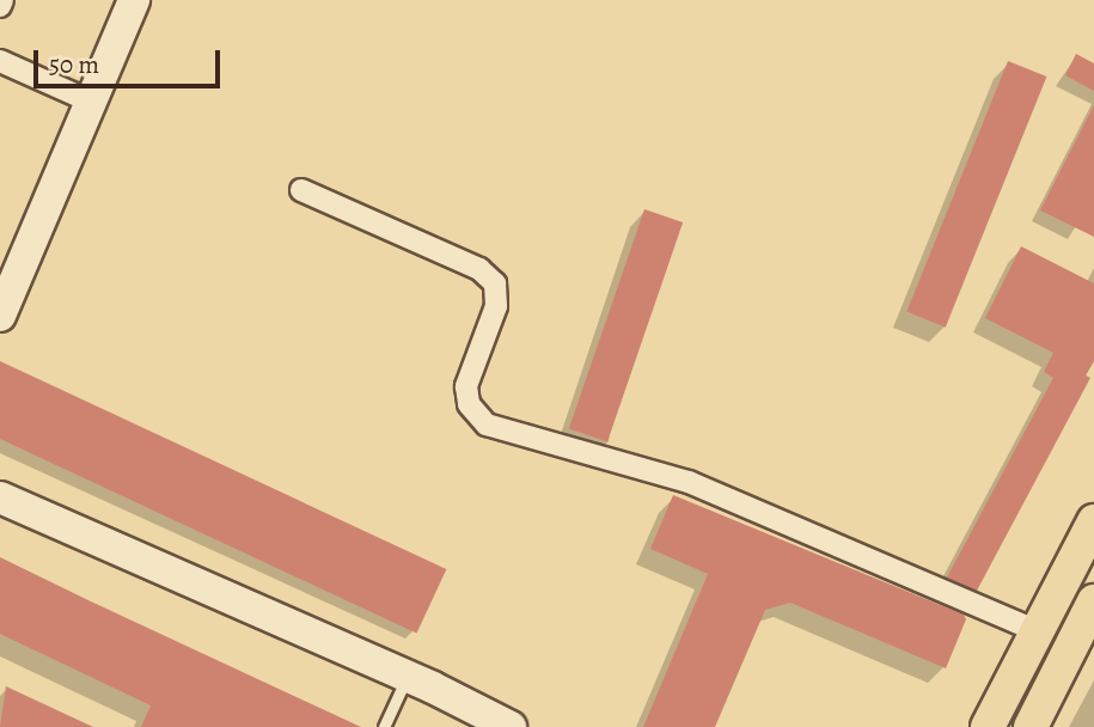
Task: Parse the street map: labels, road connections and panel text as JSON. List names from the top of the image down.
{
  "scale_bar": "50 m"
}
